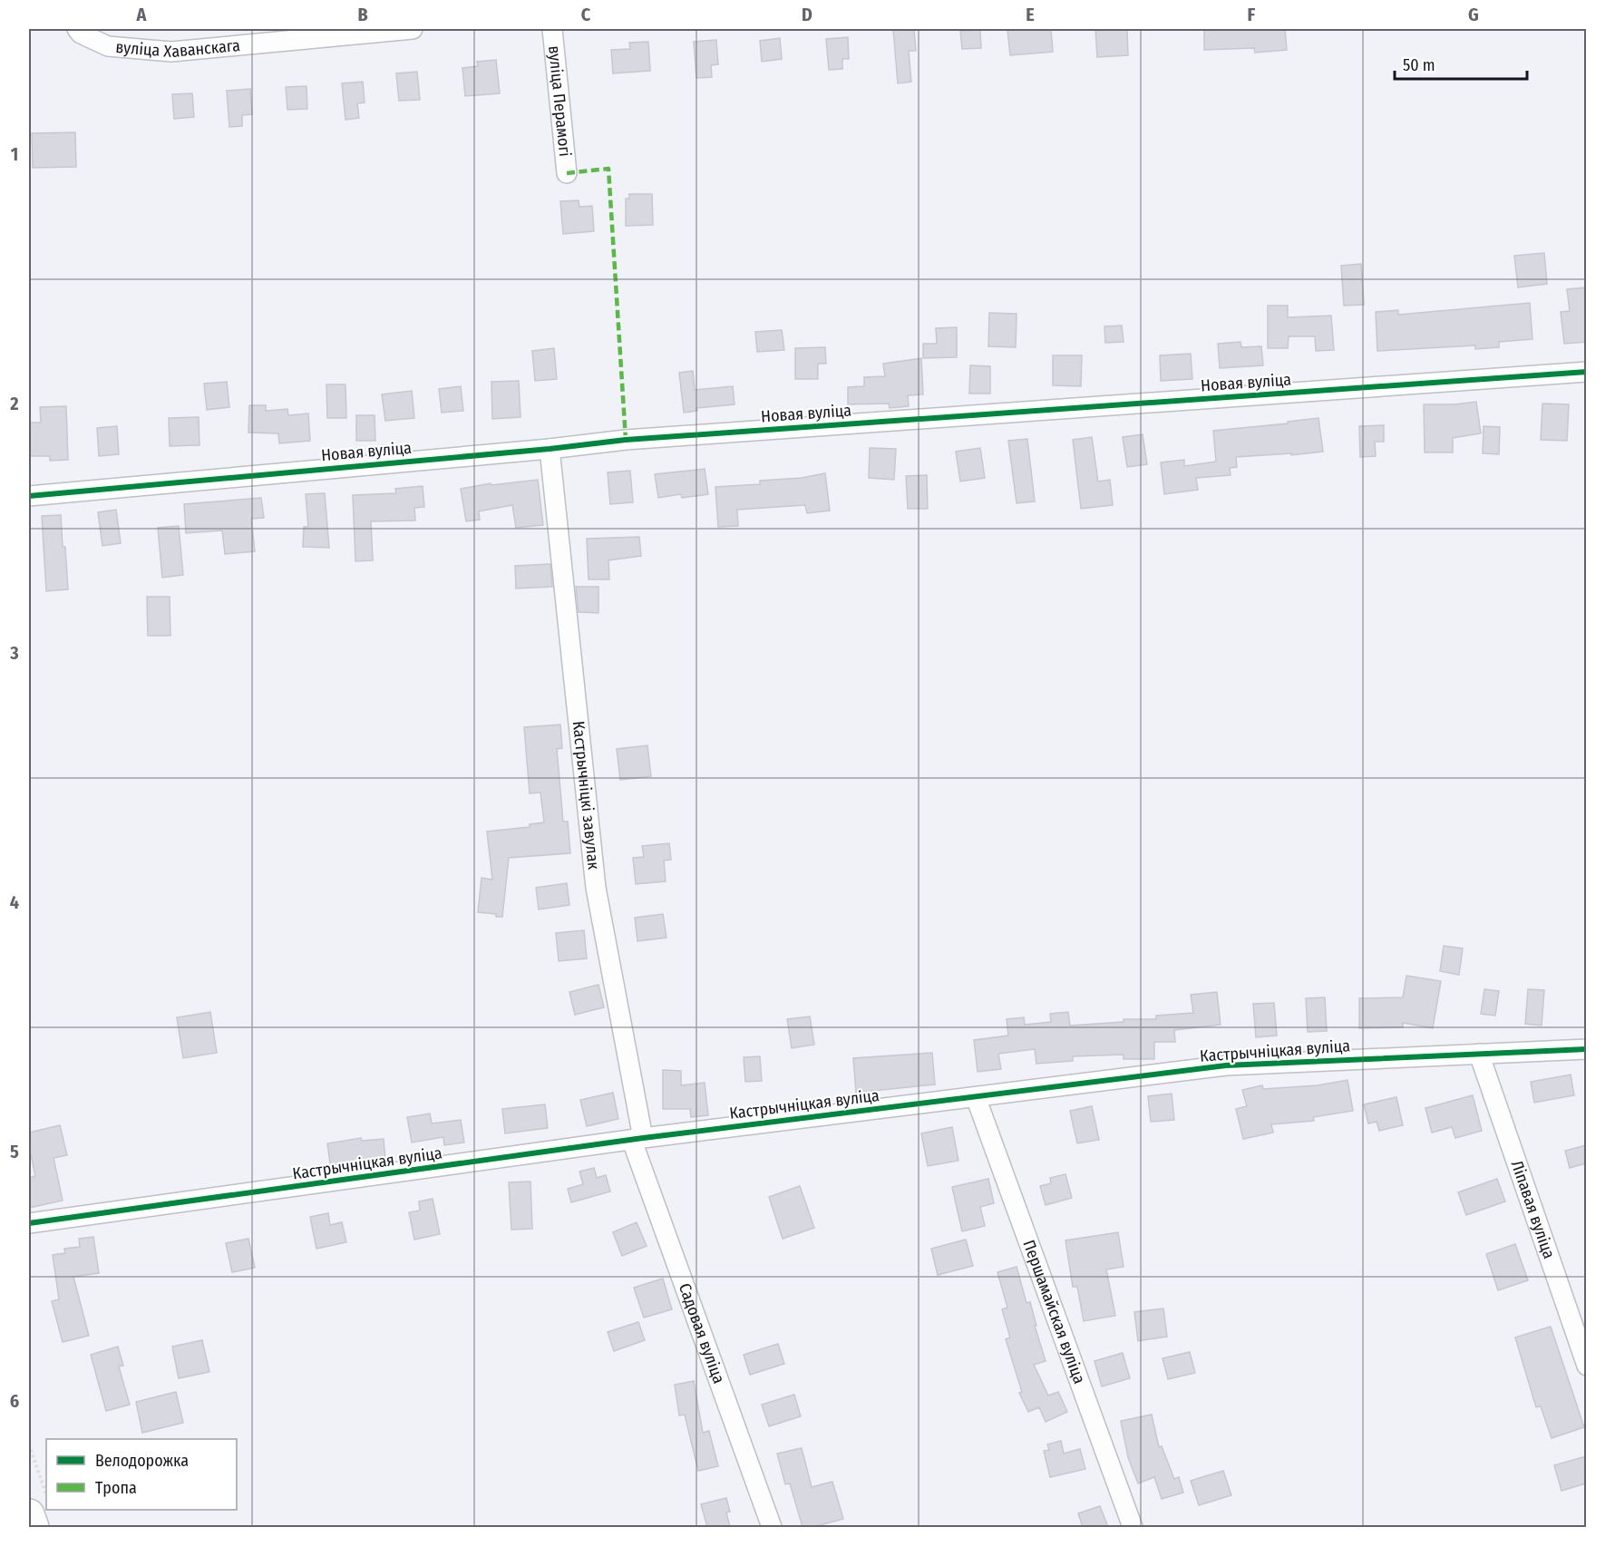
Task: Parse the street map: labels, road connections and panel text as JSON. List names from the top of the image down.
{
  "streets": {
    "street": [
      "вуліца Хаванскага",
      "вуліца Перамогі",
      "Новая вуліца",
      "Кастрычніцкі завулак",
      "Кастрычніцкая вуліца",
      "Ліпавая вуліца",
      "Першамайская вуліца",
      "Садовая вуліца"
    ]
  },
  "crossings": [
    ["Новая вуліца", "Кастрычніцкі завулак"],
    ["Кастрычніцкі завулак", "Кастрычніцкая вуліца"],
    ["Кастрычніцкі завулак", "Садовая вуліца"],
    ["Кастрычніцкая вуліца", "Ліпавая вуліца"],
    ["Кастрычніцкая вуліца", "Першамайская вуліца"],
    ["Кастрычніцкая вуліца", "Садовая вуліца"]
  ],
  "legend": ["Велодорожка", "Тропа"],
  "scale_bar": "50 m",
  "grid": {
    "columns": [
      "A",
      "B",
      "C",
      "D",
      "E",
      "F",
      "G"
    ],
    "rows": [
      "1",
      "2",
      "3",
      "4",
      "5",
      "6"
    ]
  }
}
